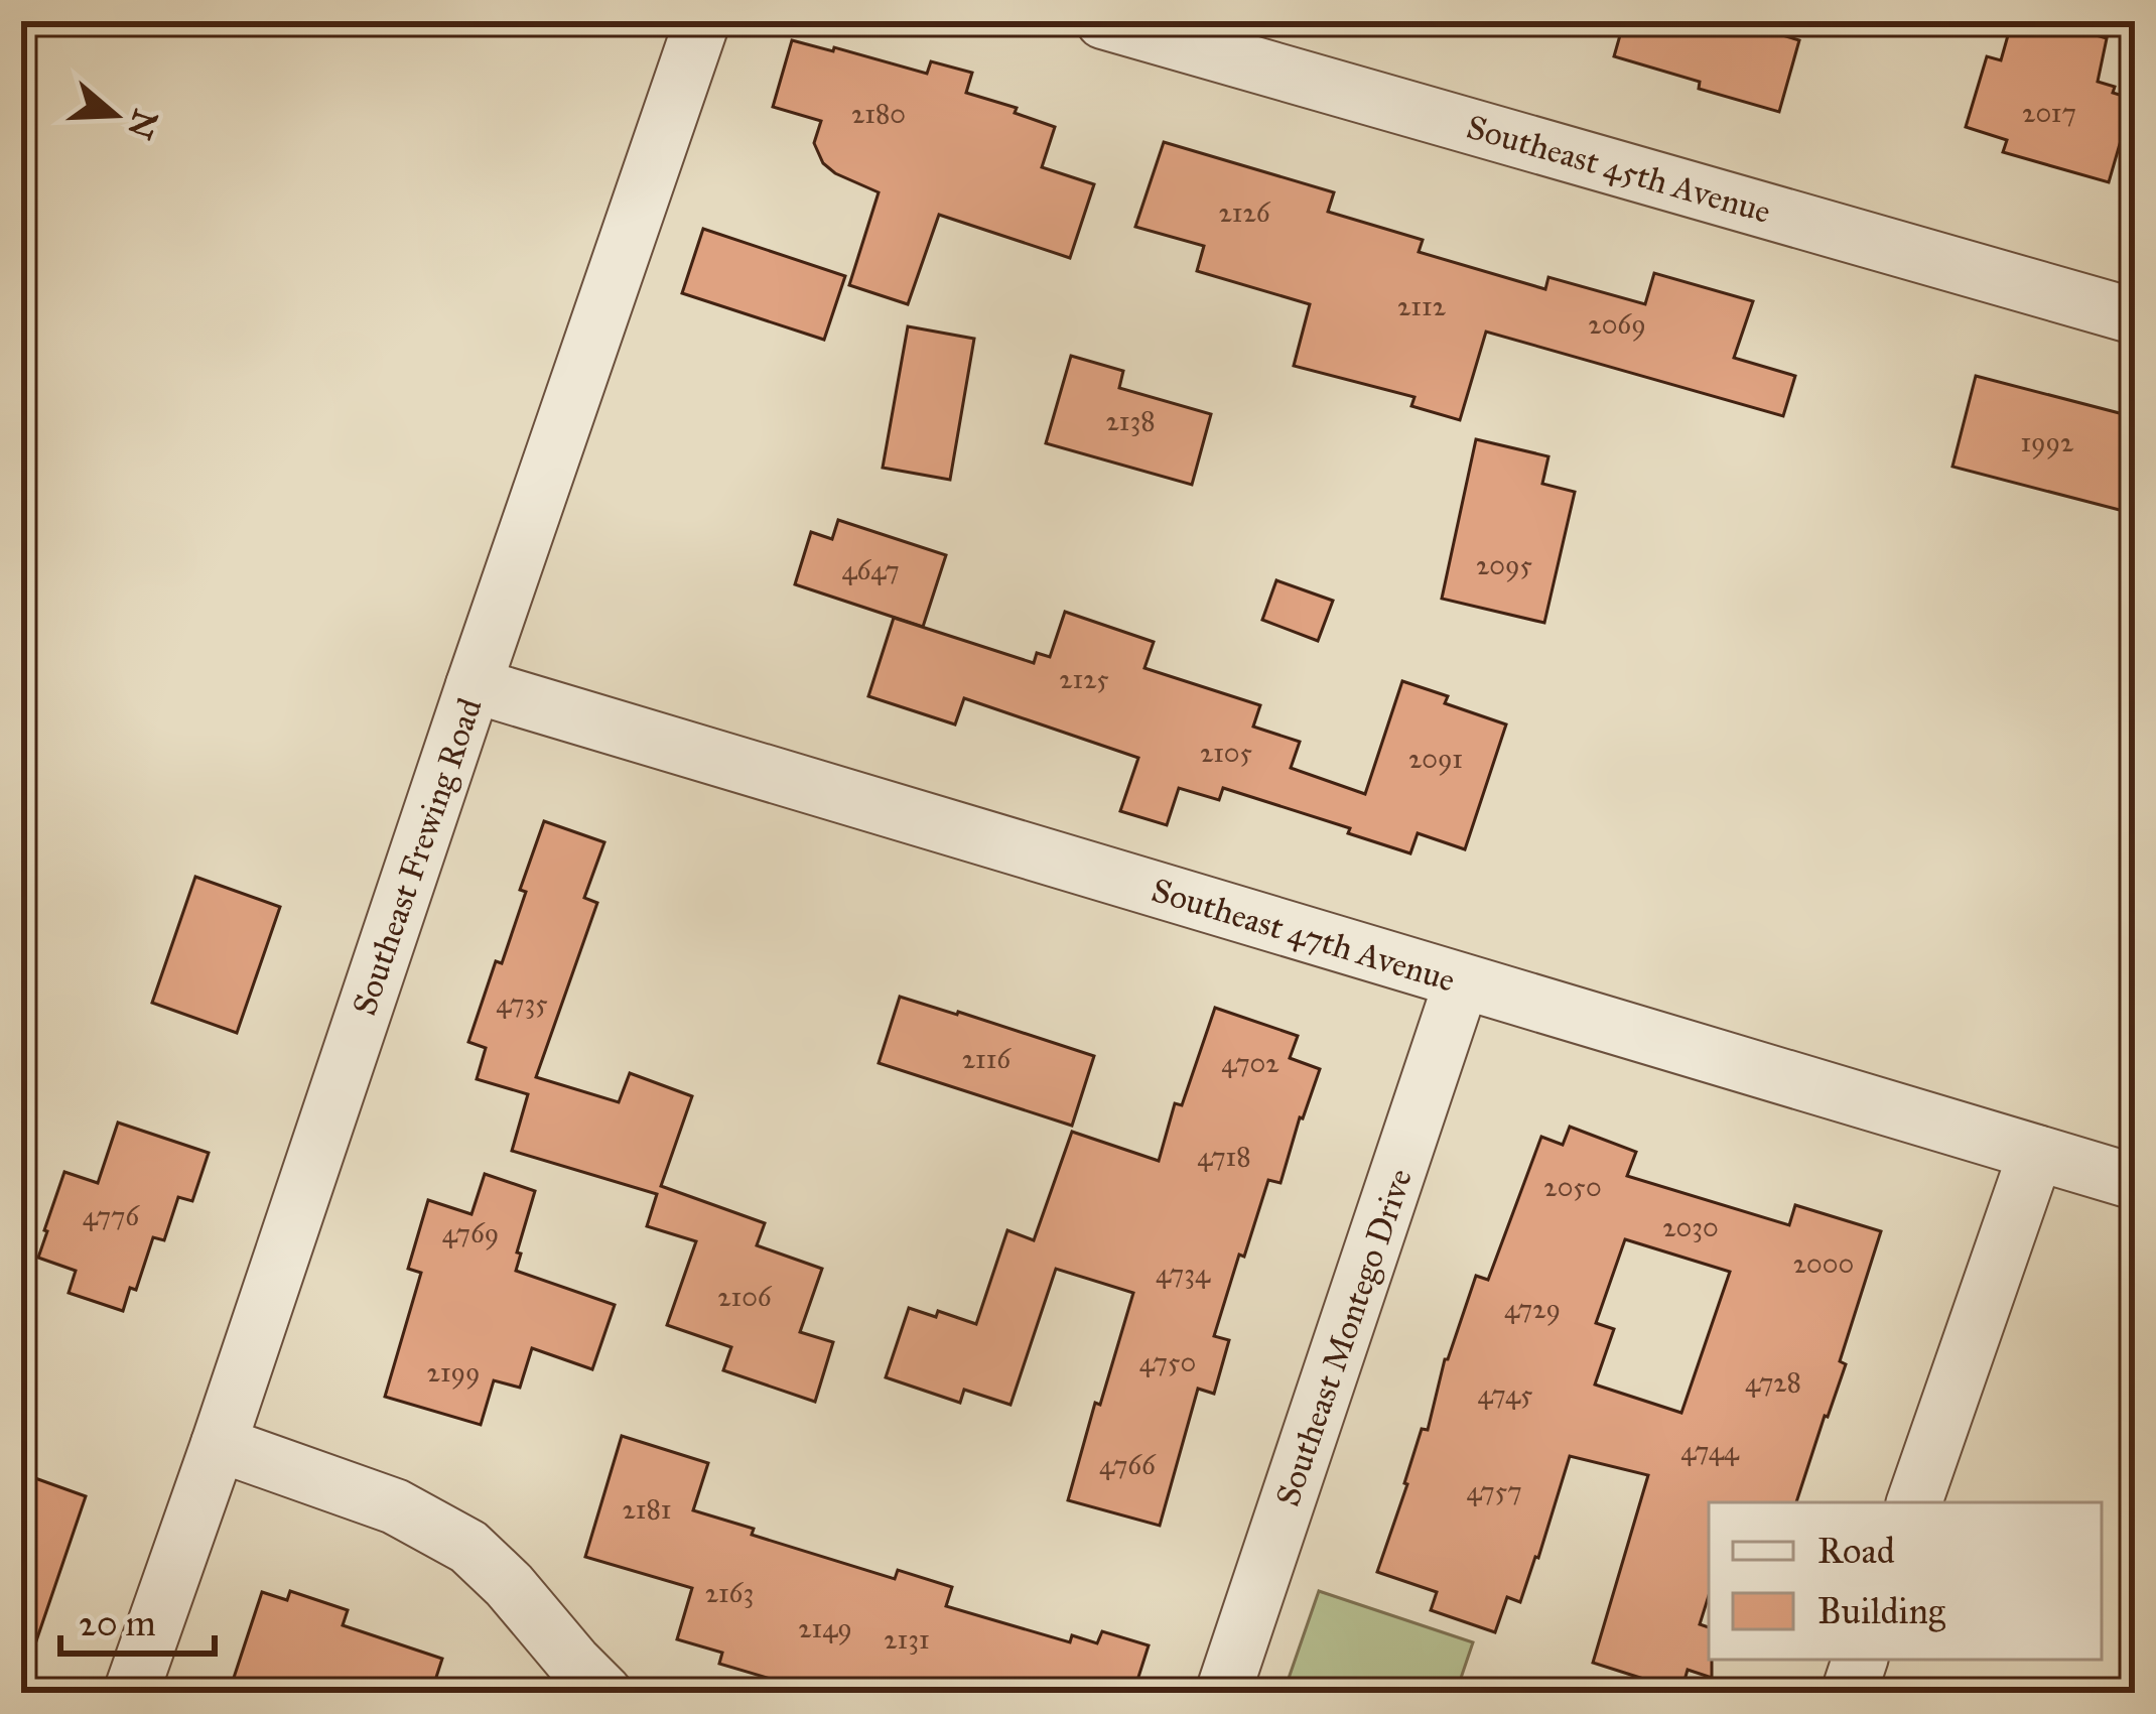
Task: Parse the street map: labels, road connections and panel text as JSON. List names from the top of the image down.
{
  "streets": {
    "street": [
      "Southeast 45th Avenue",
      "Southeast Frewing Road",
      "Southeast 47th Avenue",
      "Southeast Montego Drive"
    ]
  },
  "crossings": [
    ["Southeast Frewing Road", "Southeast 47th Avenue"],
    ["Southeast 47th Avenue", "Southeast Montego Drive"]
  ],
  "house_numbers": [
    "2017",
    "2180",
    "2126",
    "2112",
    "2069",
    "2138",
    "1992",
    "2095",
    "4647",
    "2125",
    "2105",
    "2091",
    "4735",
    "2116",
    "4702",
    "4718",
    "2050",
    "4776",
    "2030",
    "4769",
    "2000",
    "4734",
    "2106",
    "4729",
    "4750",
    "2199",
    "4728",
    "4745",
    "4744",
    "4766",
    "4757",
    "2181",
    "2163",
    "2149",
    "2131"
  ],
  "legend": ["Road", "Building"],
  "scale_bar": "20 m",
  "north": "right"
}
